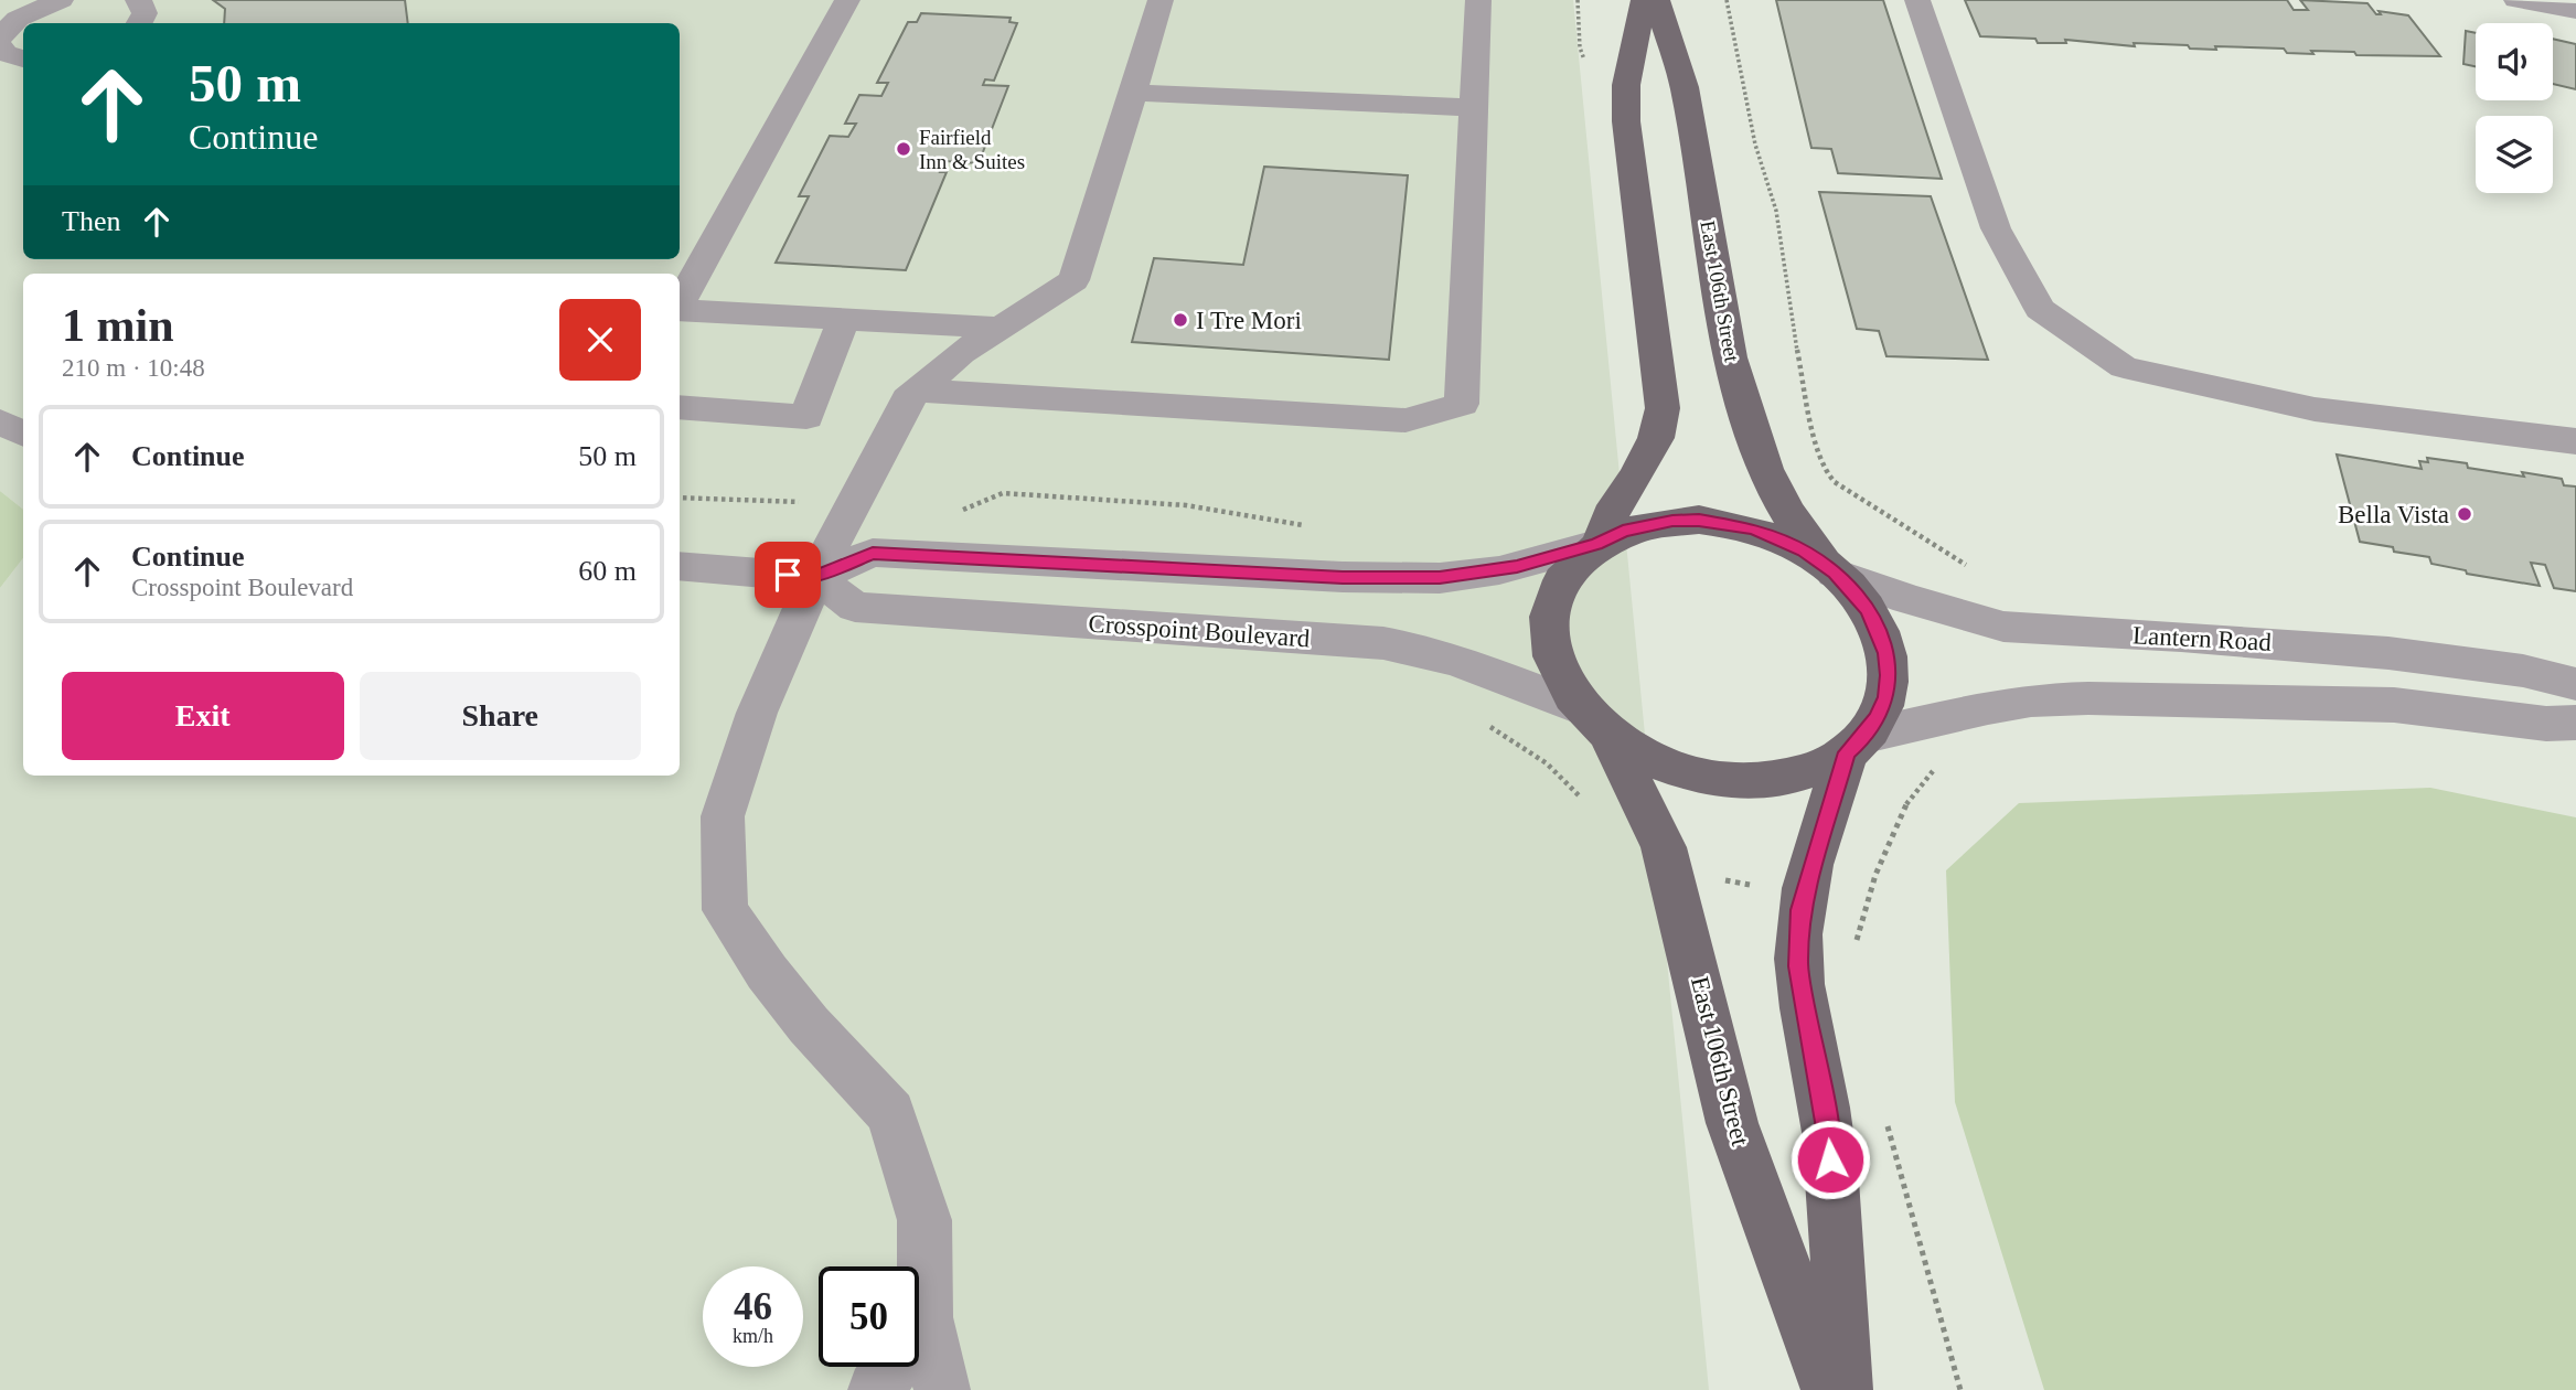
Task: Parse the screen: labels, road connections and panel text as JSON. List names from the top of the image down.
{
  "streets": {
    "main road": ["East 106th Street"],
    "street": ["Crosspoint Boulevard", "Lantern Road"]
  },
  "crossings": [
    ["East 106th Street", "Crosspoint Boulevard"],
    ["East 106th Street", "Lantern Road"]
  ],
  "places": ["Fairfield Inn & Suites", "I Tre Mori", "Bella Vista"],
  "page": {
    "turn": ["50 m", "Continue"],
    "then": "Then",
    "heading": ["1 min", "210 m · 10:48"],
    "list": [
      {
        "name": "Continue",
        "value": "50 m"
      },
      {
        "name": "Continue",
        "note": "Crosspoint Boulevard",
        "value": "60 m"
      }
    ],
    "buttons": ["Exit", "Share"],
    "speed": "46 km/h",
    "limit": "50"
  }
}
